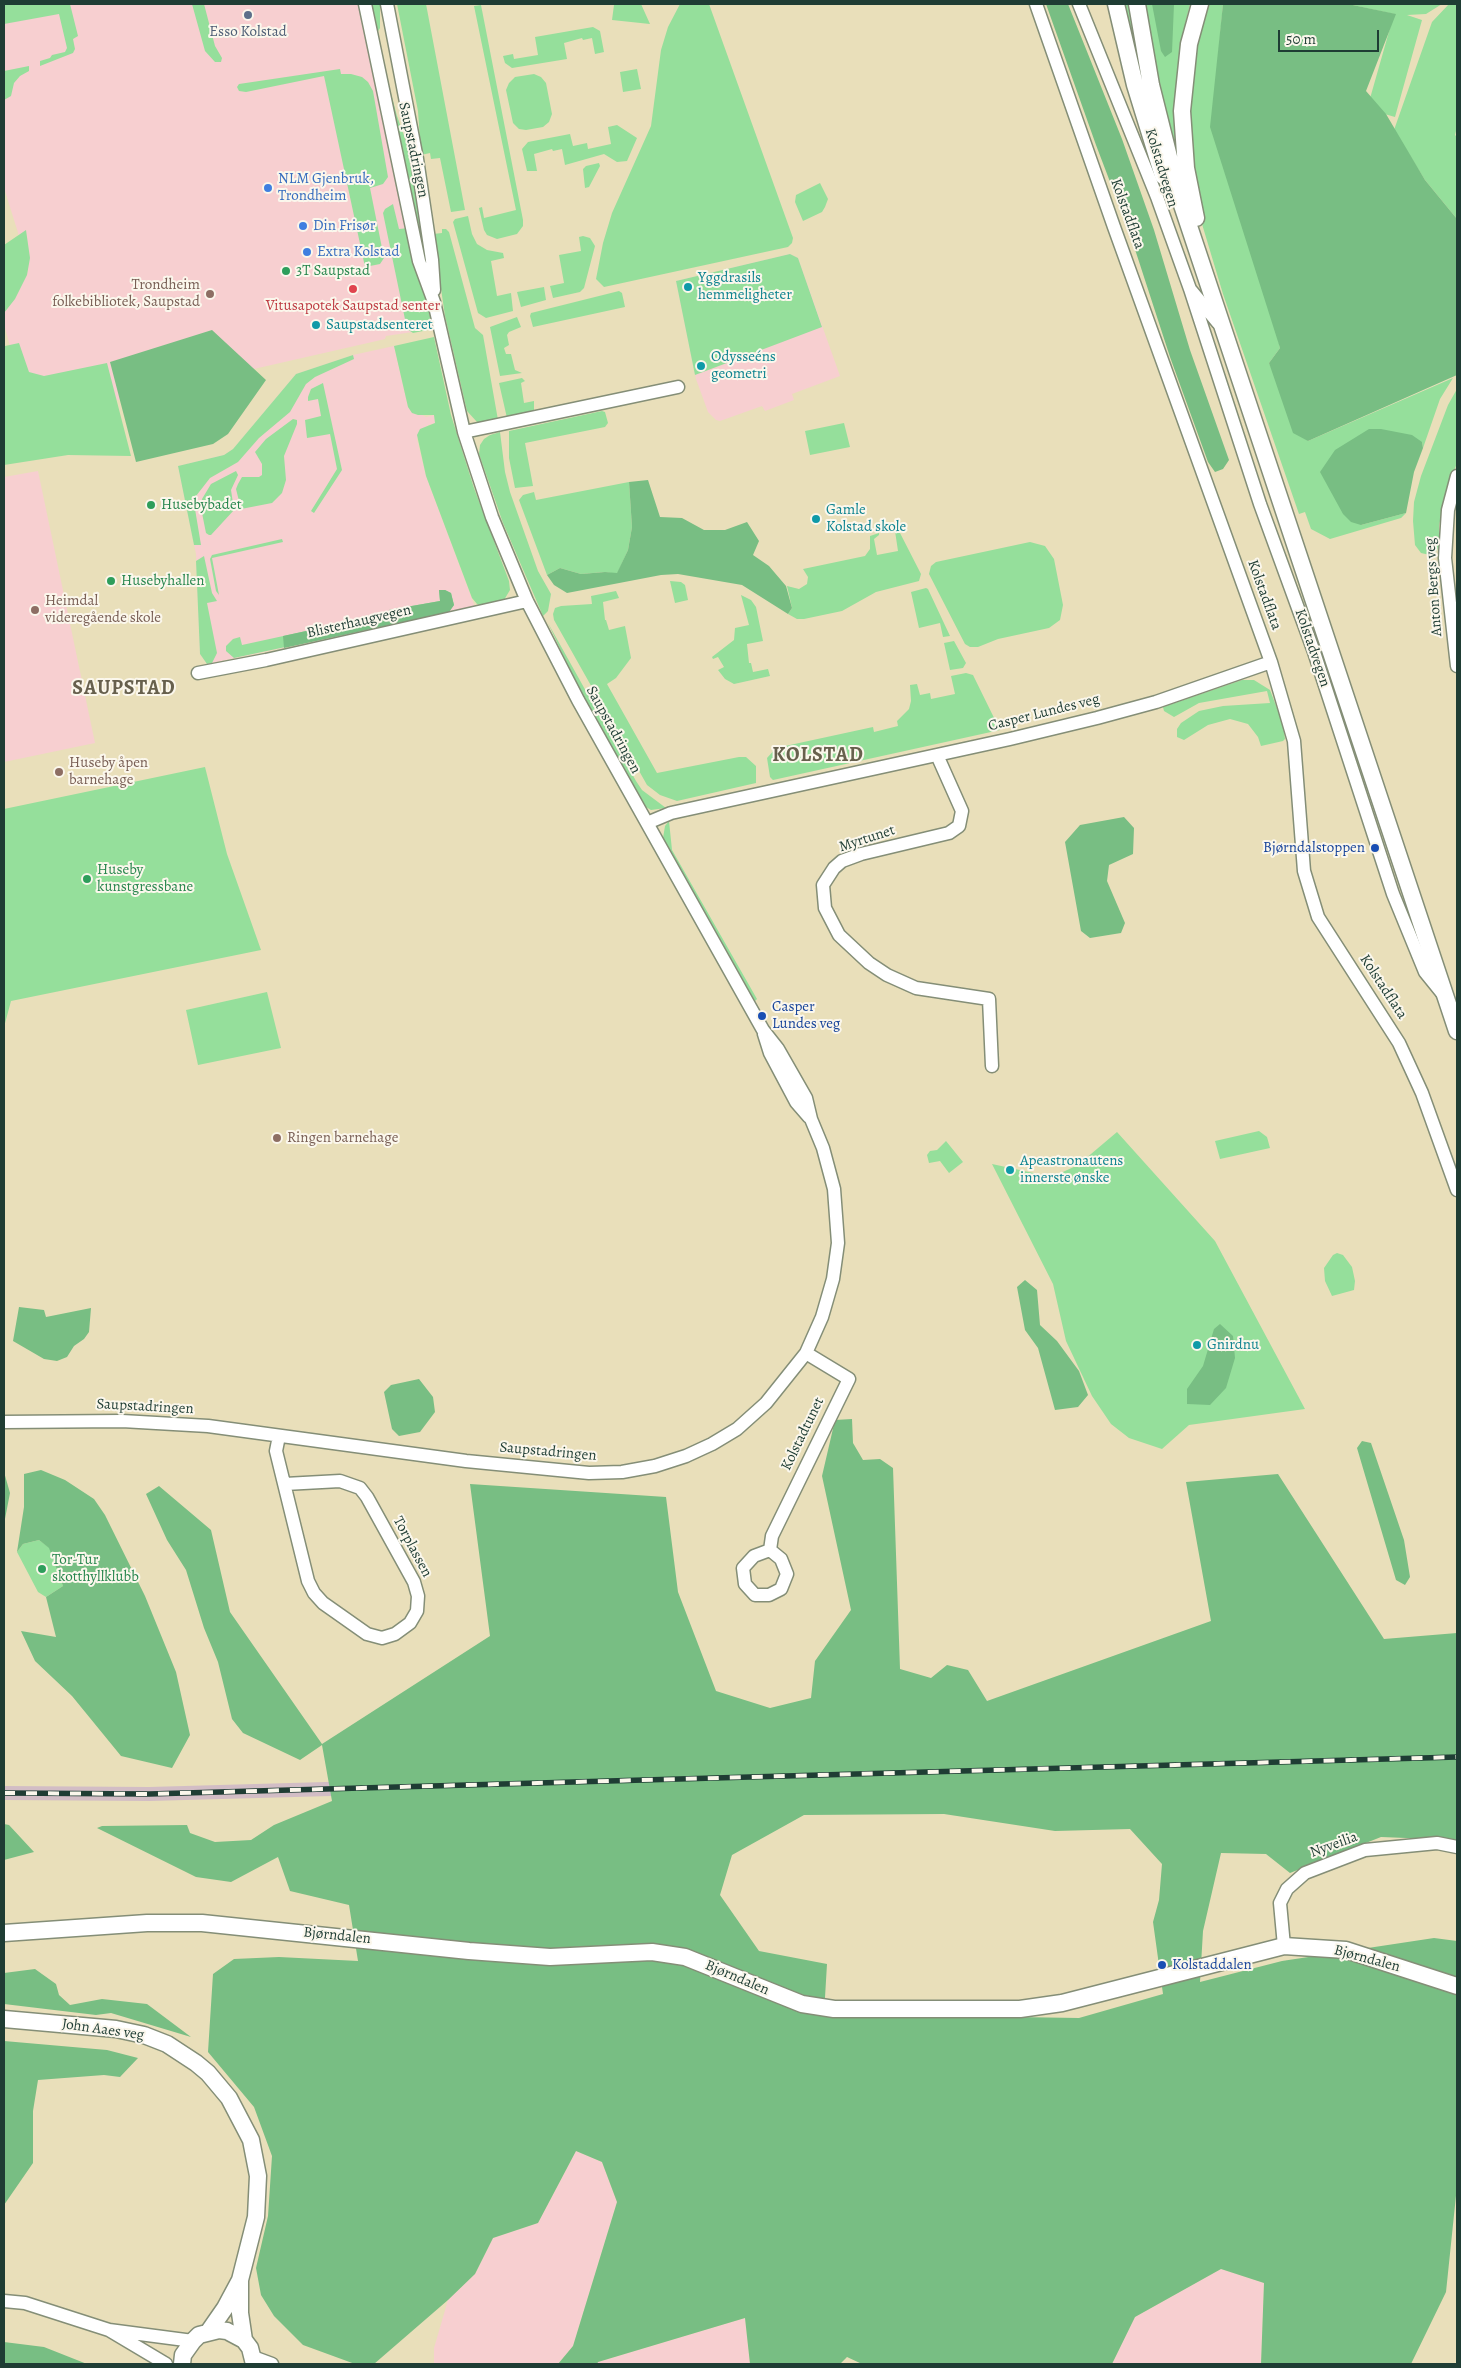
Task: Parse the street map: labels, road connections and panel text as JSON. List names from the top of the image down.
{
  "streets": {
    "main road": ["Kolstadvegen", "Bjørndalen", "John Aaes veg"],
    "street": [
      "Saupstadringen",
      "Kolstadflata",
      "Anton Bergs veg",
      "Blisterhaugvegen",
      "Casper Lundes veg",
      "Myrtunet",
      "Kolstadtunet",
      "Torplassen",
      "Nyveilia"
    ]
  },
  "crossings": [
    ["Saupstadringen", "Blisterhaugvegen"],
    ["Saupstadringen", "Casper Lundes veg"],
    ["Saupstadringen", "Kolstadtunet"],
    ["Saupstadringen", "Torplassen"],
    ["Kolstadflata", "Casper Lundes veg"],
    ["Casper Lundes veg", "Myrtunet"],
    ["Nyveilia", "Bjørndalen"]
  ],
  "districts": ["SAUPSTAD", "KOLSTAD"],
  "places": [
    "Esso Kolstad",
    "NLM Gjenbruk, Trondheim",
    "Din Frisør",
    "Extra Kolstad",
    "3T Saupstad",
    "Yggdrasils hemmeligheter",
    "Vitusapotek Saupstad senter",
    "Trondheim folkebibliotek, Saupstad",
    "Saupstadsenteret",
    "Odysseéns geometri",
    "Husebybadet",
    "Gamle Kolstad skole",
    "Husebyhallen",
    "Heimdal videregående skole",
    "Huseby åpen barnehage",
    "Bjørndalstoppen",
    "Huseby kunstgressbane",
    "Casper Lundes veg",
    "Ringen barnehage",
    "Apeastronautens innerste ønske",
    "Gnirdnu",
    "Tor-Tur skotthyllklubb",
    "Kolstaddalen"
  ],
  "scale_bar": "50 m"
}
